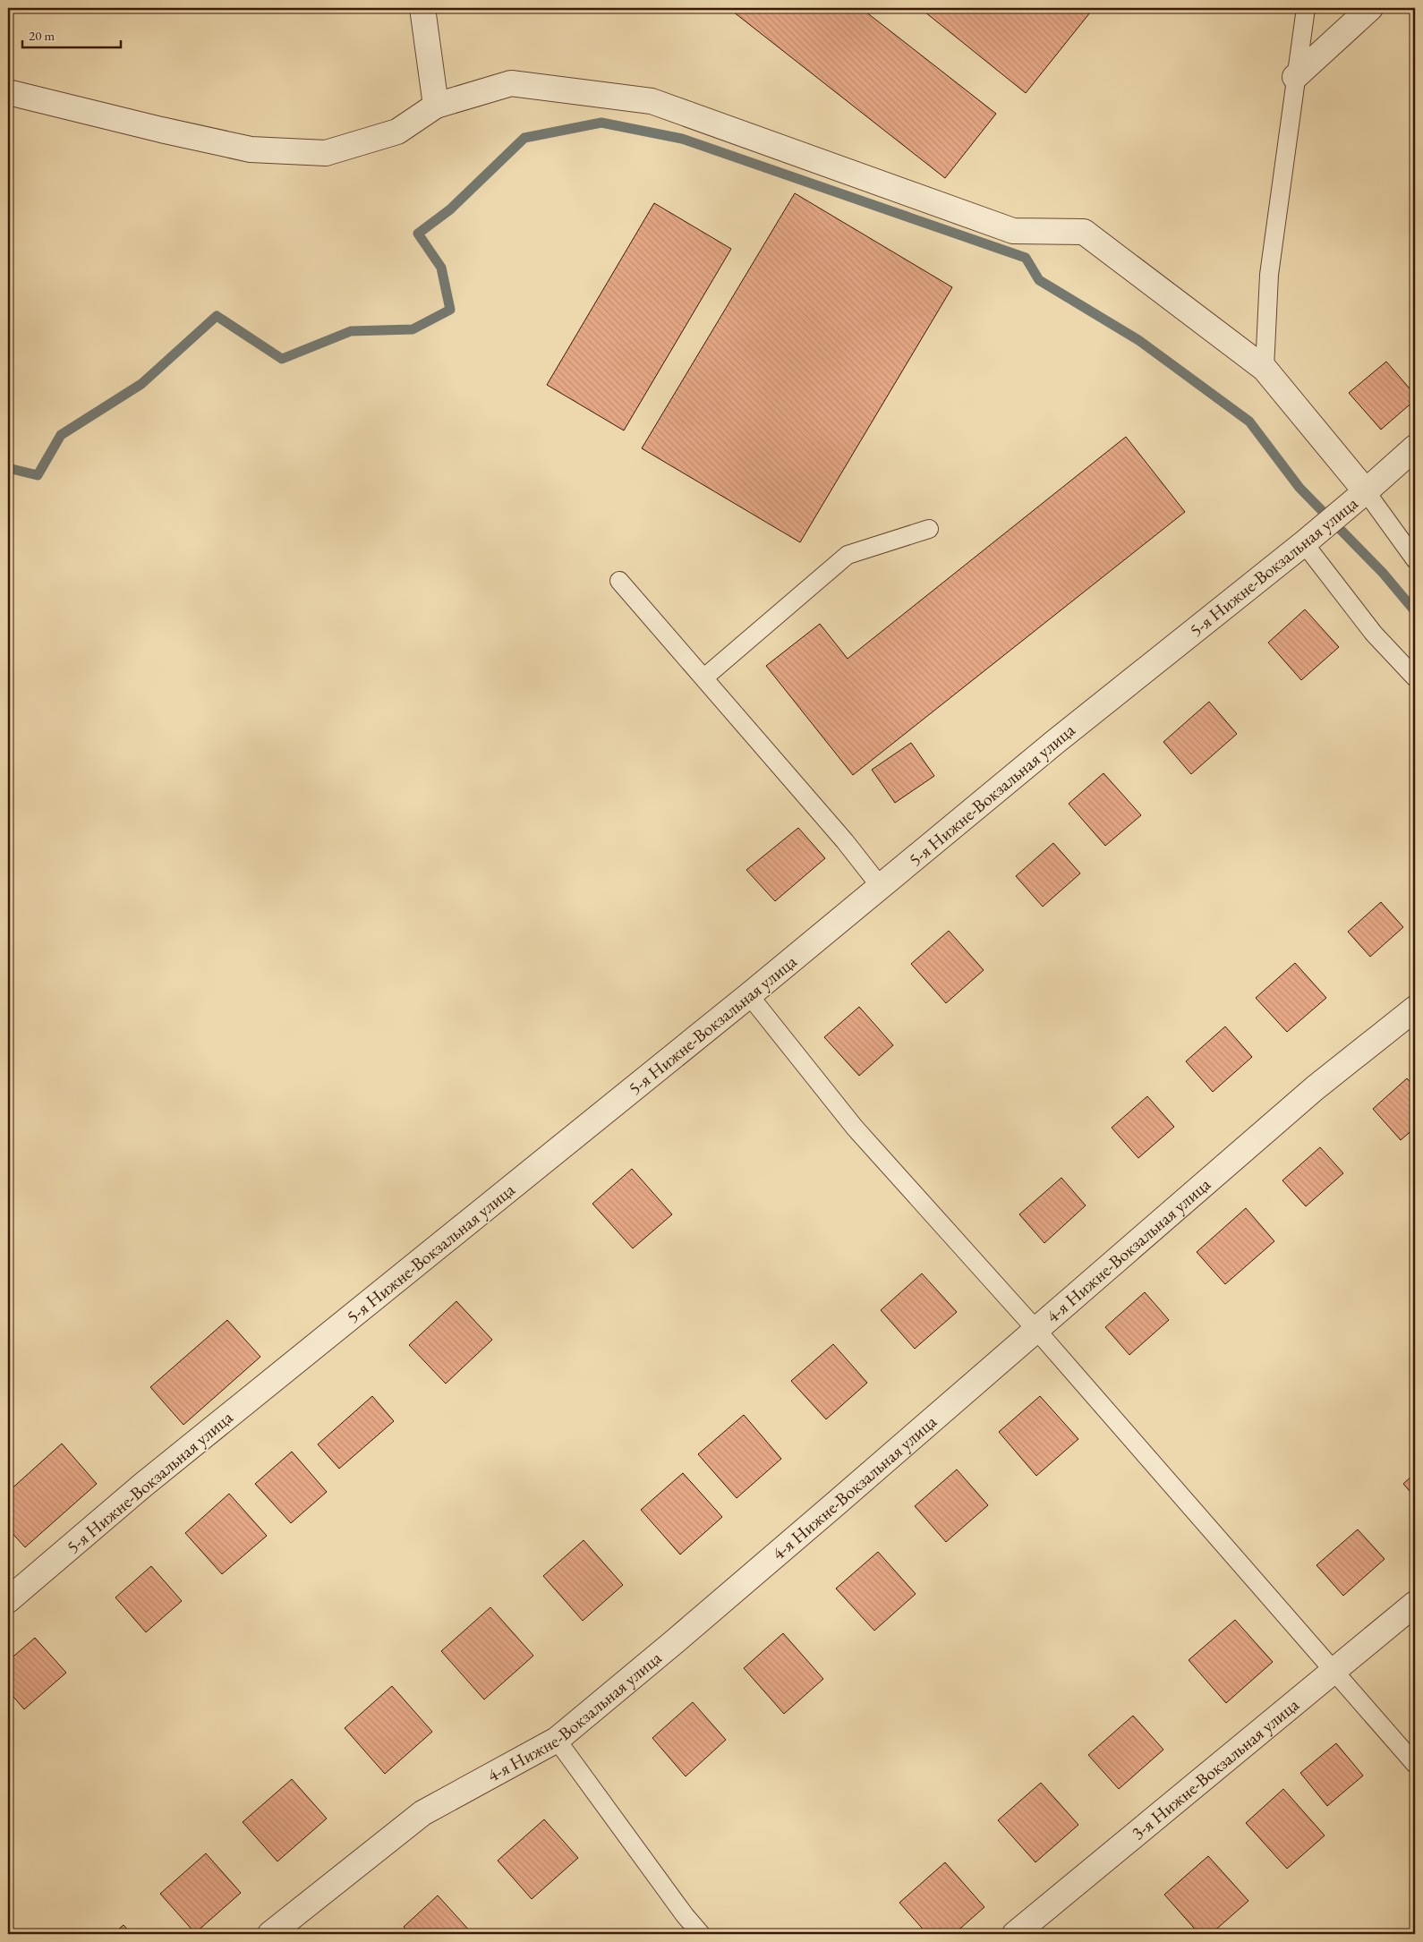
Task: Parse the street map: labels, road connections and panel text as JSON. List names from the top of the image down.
{
  "streets": {
    "street": ["5-я Нижне-Вокзальная улица", "4-я Нижне-Вокзальная улица", "3-я Нижне-Вокзальная улица"]
  },
  "scale_bar": "20 m"
}
